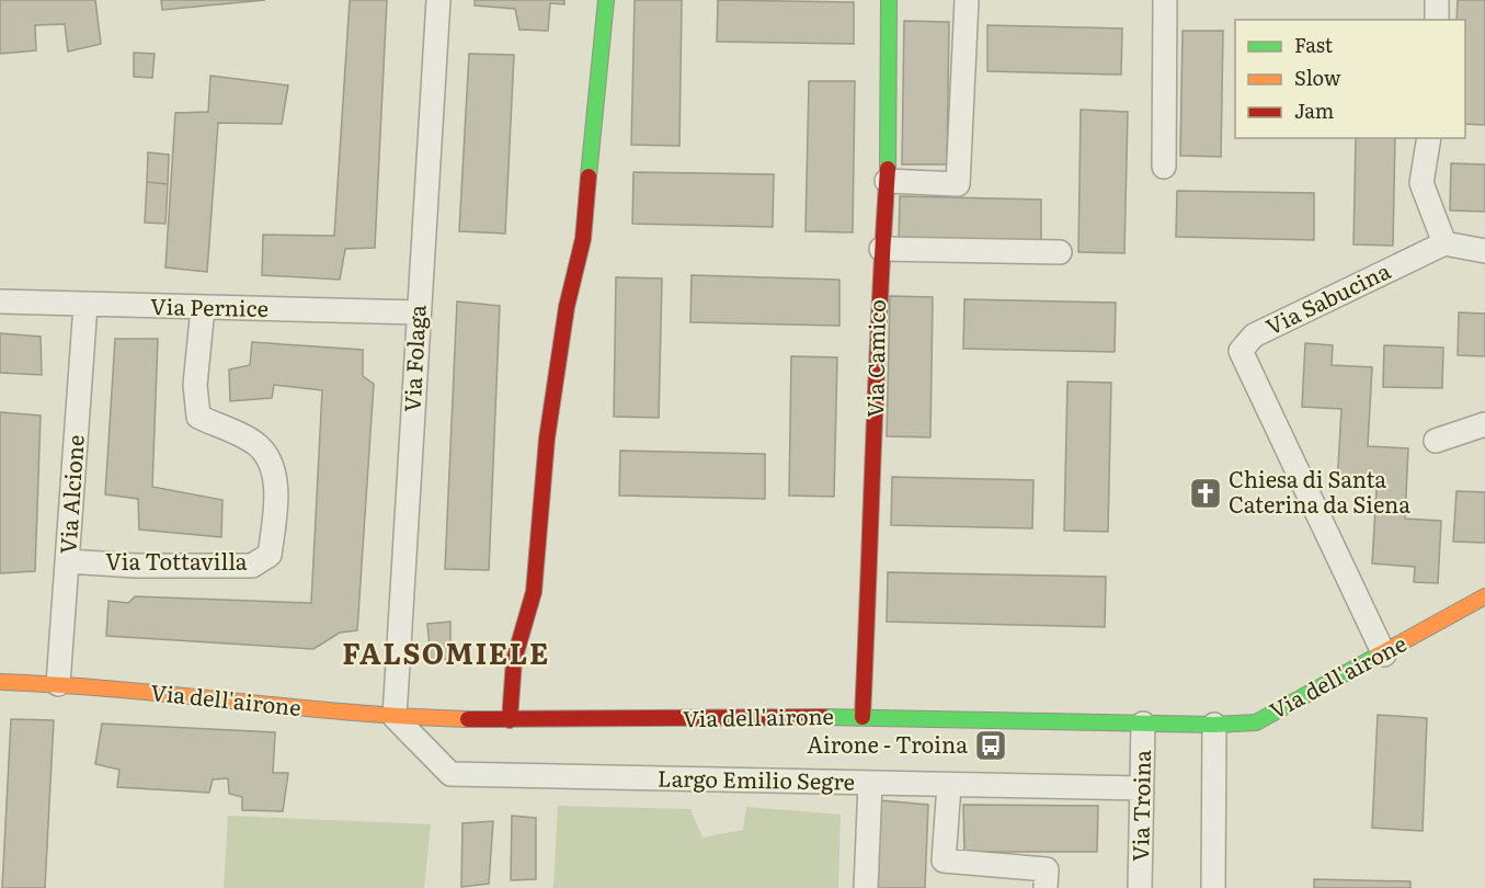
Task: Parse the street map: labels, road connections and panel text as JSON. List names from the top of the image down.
{
  "streets": {
    "street": [
      "Via Sabucina",
      "Via Pernice",
      "Via Folaga",
      "Via Camico",
      "Via Alcione",
      "Via Tottavilla",
      "Via dell'airone",
      "Largo Emilio Segre",
      "Via Troina"
    ]
  },
  "crossings": [
    ["Via Sabucina", "Via dell'airone"],
    ["Via Pernice", "Via Folaga"],
    ["Via Pernice", "Via Alcione"],
    ["Via Pernice", "Via Tottavilla"],
    ["Via Folaga", "Via dell'airone"],
    ["Via Folaga", "Largo Emilio Segre"],
    ["Via Camico", "Via dell'airone"],
    ["Via Alcione", "Via Tottavilla"],
    ["Via Alcione", "Via dell'airone"],
    ["Via dell'airone", "Largo Emilio Segre"],
    ["Via dell'airone", "Via Troina"],
    ["Largo Emilio Segre", "Via Troina"]
  ],
  "districts": ["FALSOMIELE"],
  "places": {
    "church": ["Chiesa di Santa Caterina da Siena"],
    "bus stop": ["Airone - Troina"]
  },
  "legend": ["Fast", "Slow", "Jam"]
}
